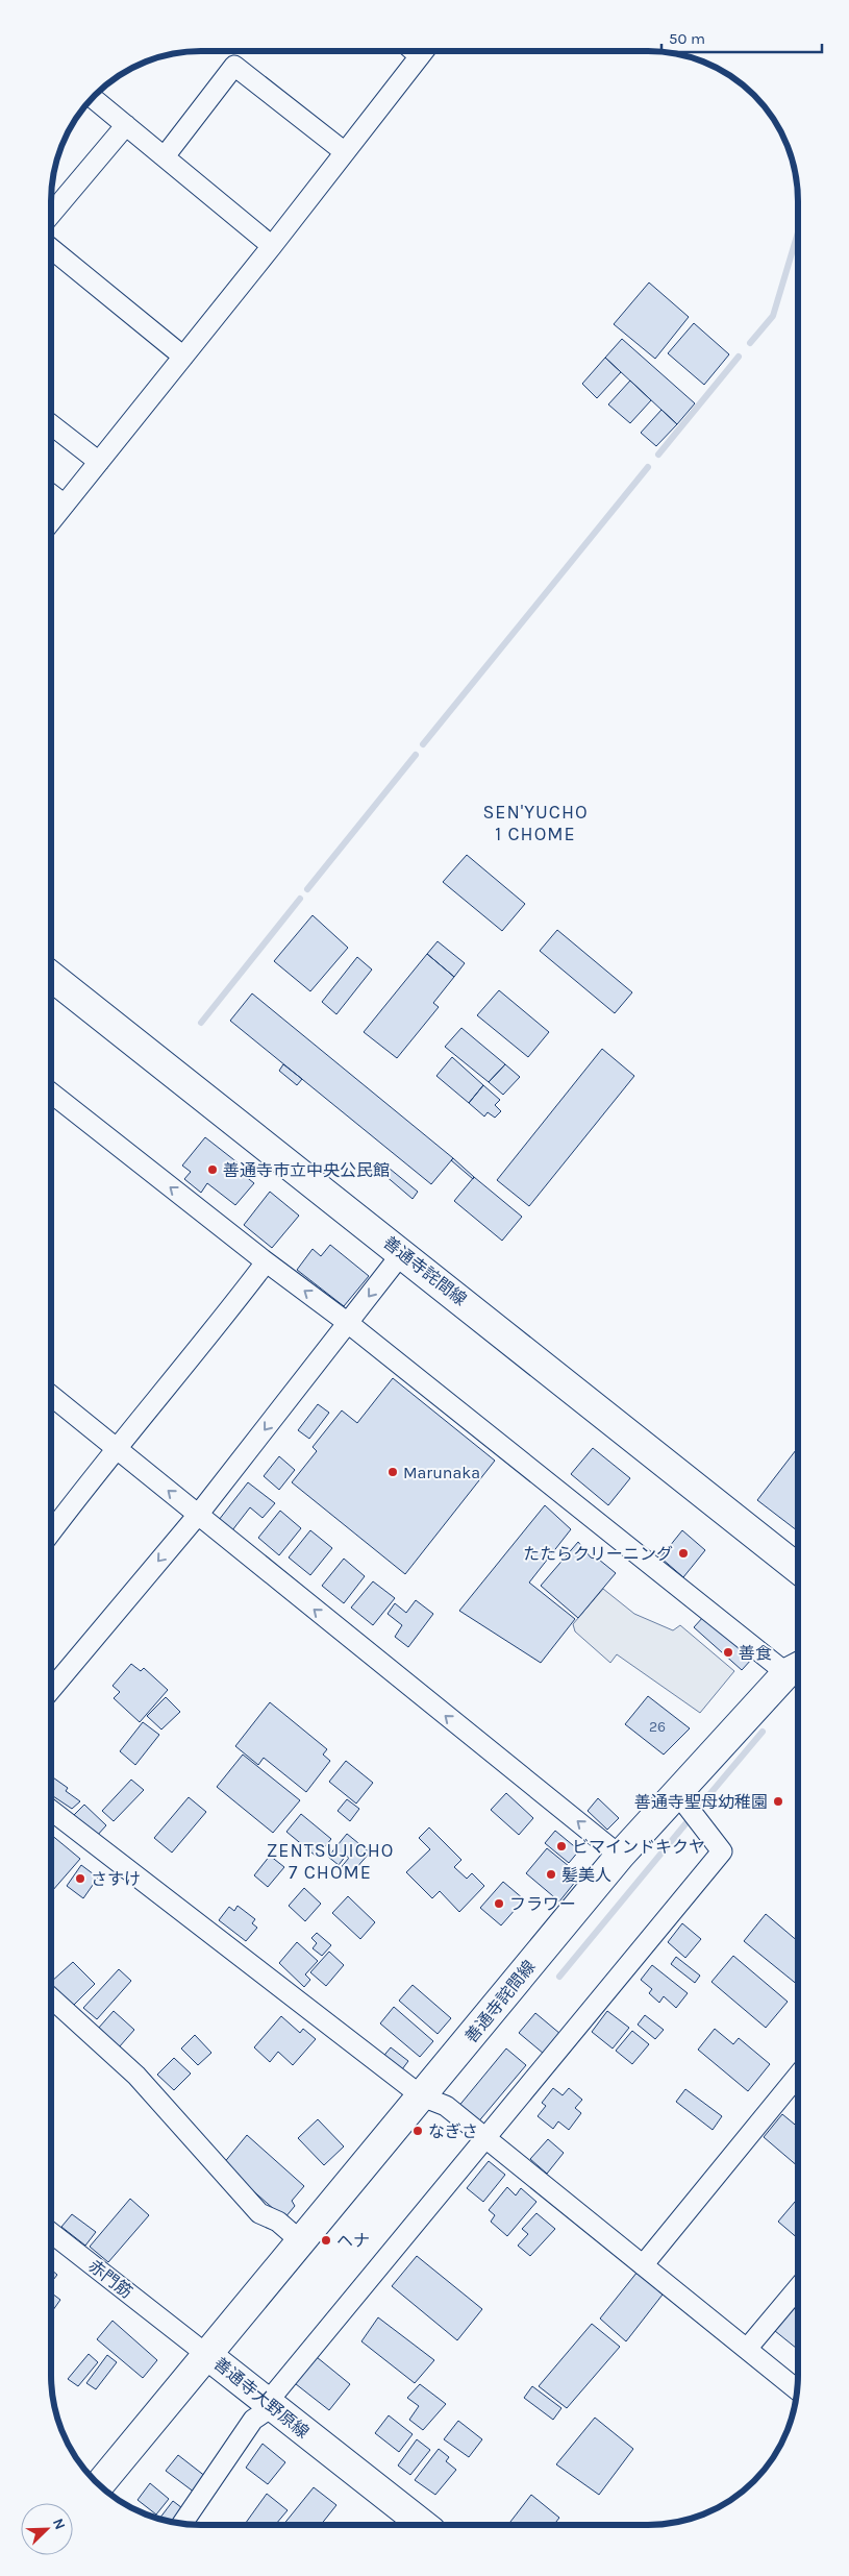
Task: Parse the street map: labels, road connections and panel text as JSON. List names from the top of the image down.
{
  "streets": {
    "main road": ["善通寺詫間線", "善通寺大野原線"],
    "street": ["赤門筋"]
  },
  "crossings": [
    ["善通寺詫間線", "赤門筋"],
    ["善通寺詫間線", "善通寺大野原線"],
    ["赤門筋", "善通寺大野原線"]
  ],
  "districts": ["SEN'YUCHO 1 CHOME", "ZENTSUJICHO 7 CHOME"],
  "places": [
    "善通寺市立中央公民館",
    "Marunaka",
    "たたらクリーニング",
    "善食",
    "善通寺聖母幼稚園",
    "ビマインドキクヤ",
    "髪美人",
    "さすけ",
    "フラワー",
    "なぎさ",
    "ヘナ"
  ],
  "house_numbers": ["26"],
  "scale_bar": "50 m",
  "north": "top right"
}
